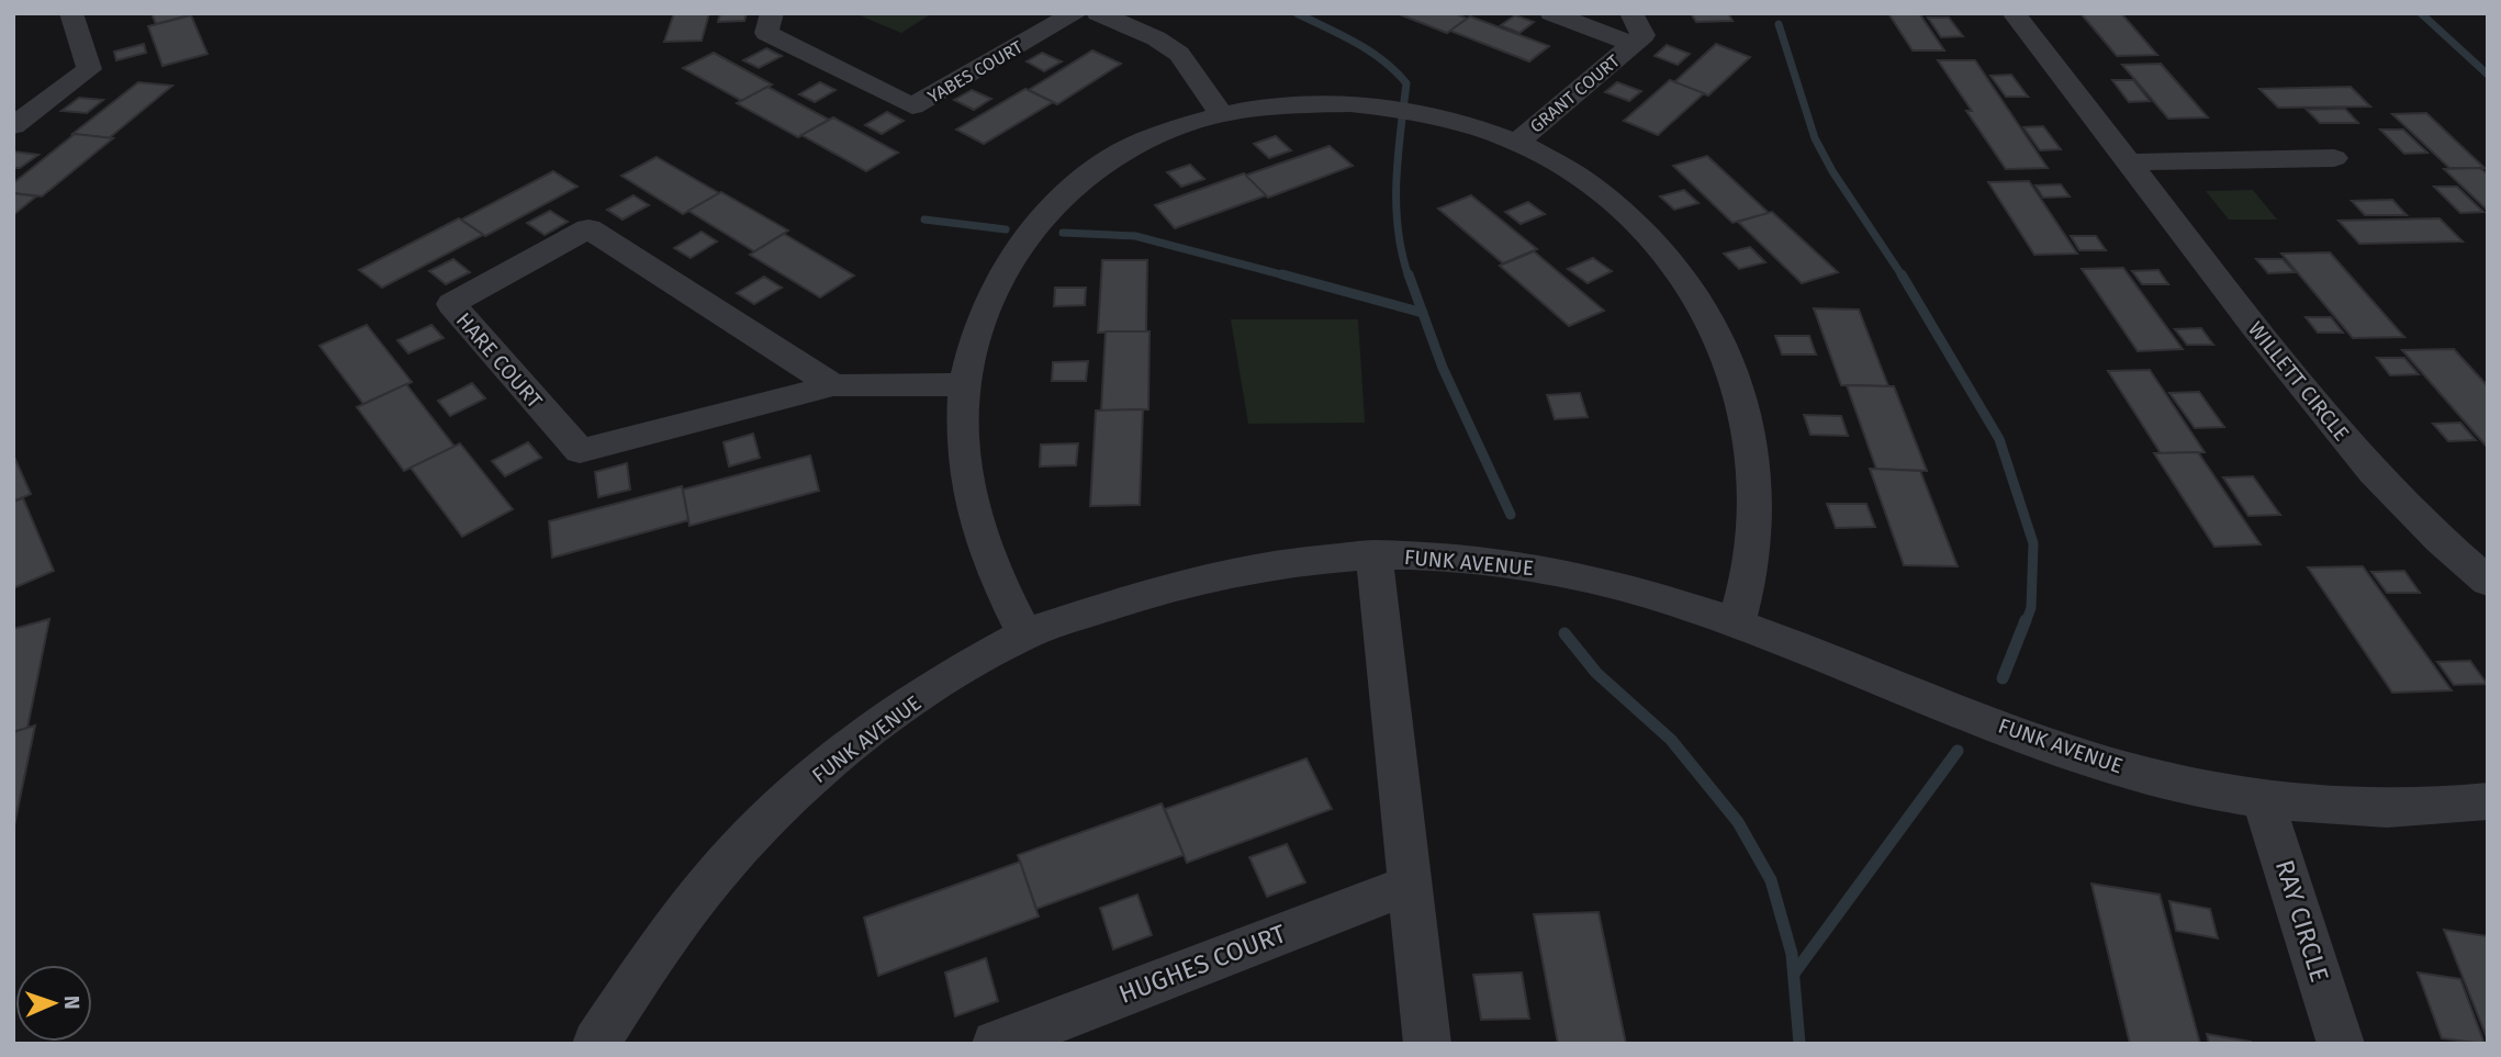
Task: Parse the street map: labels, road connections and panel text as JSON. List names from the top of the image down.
{
  "streets": {
    "street": [
      "YABES COURT",
      "GRANT COURT",
      "HARE COURT",
      "WILLETT CIRCLE",
      "FUNK AVENUE",
      "RAY CIRCLE",
      "HUGHES COURT"
    ]
  },
  "crossings": [
    ["FUNK AVENUE", "RAY CIRCLE"]
  ],
  "north": "right"
}
